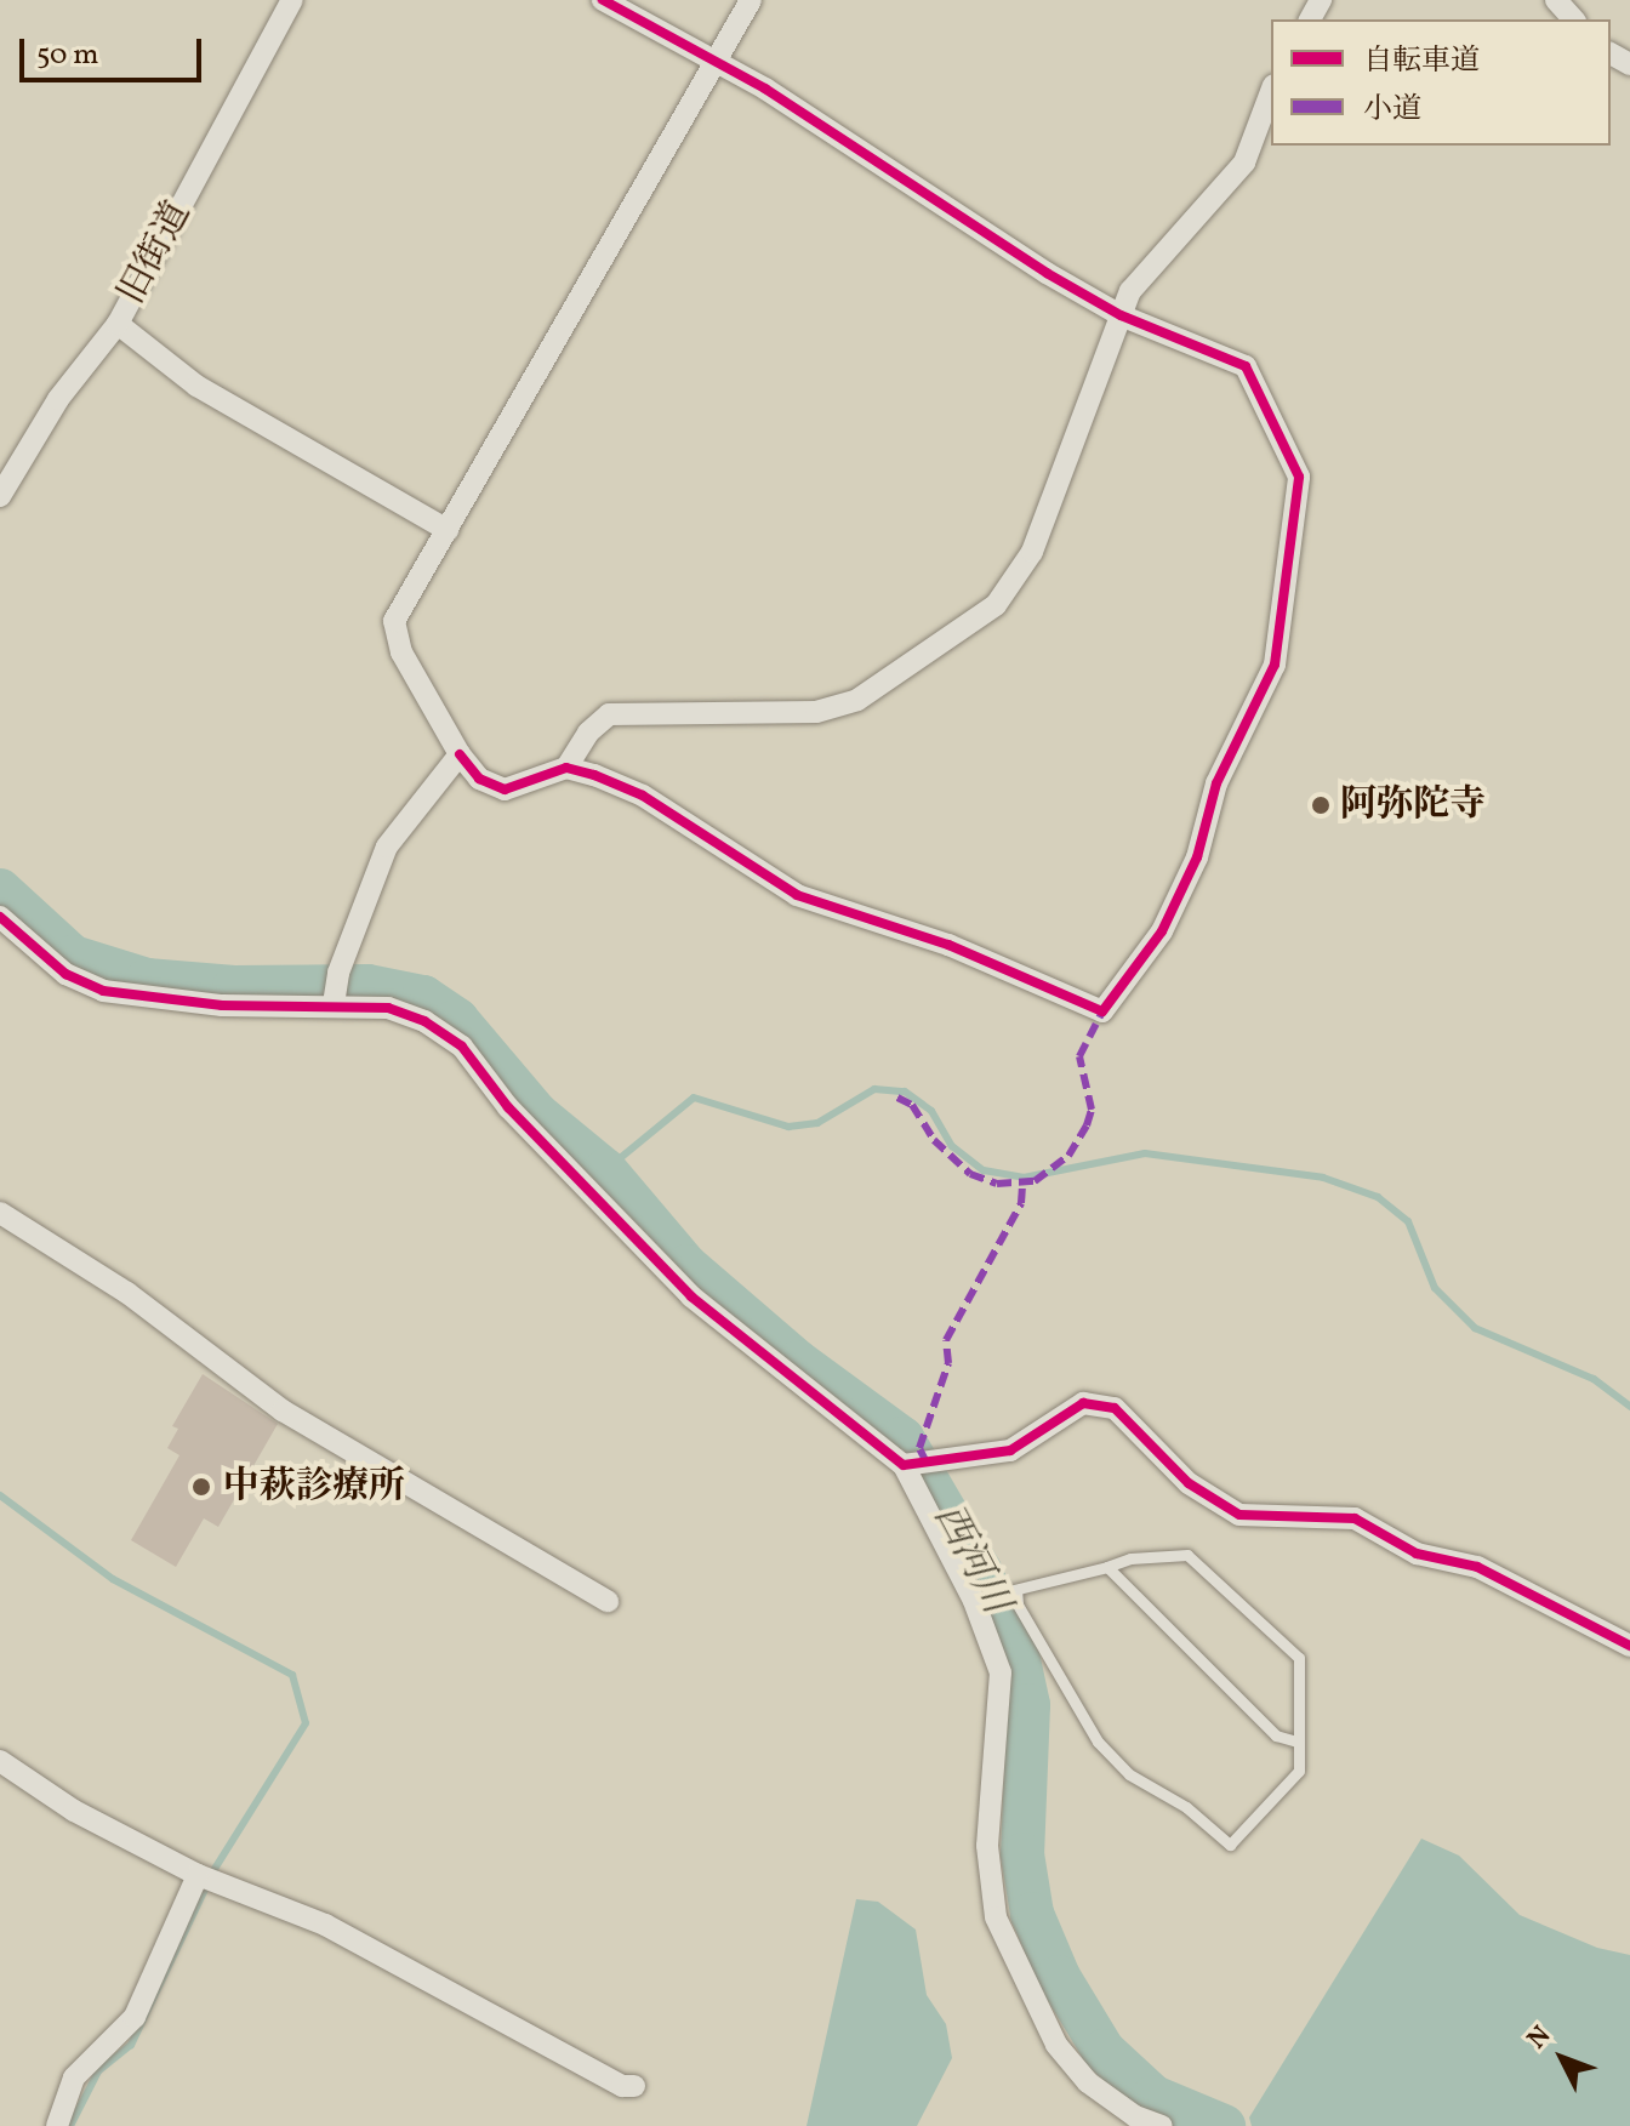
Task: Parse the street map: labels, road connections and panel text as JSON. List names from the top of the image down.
{
  "streets": {
    "street": ["旧街道"]
  },
  "water": ["西河川"],
  "places": ["阿弥陀寺", "中萩診療所"],
  "legend": ["自転車道", "小道"],
  "scale_bar": "50 m",
  "north": "top left"
}
